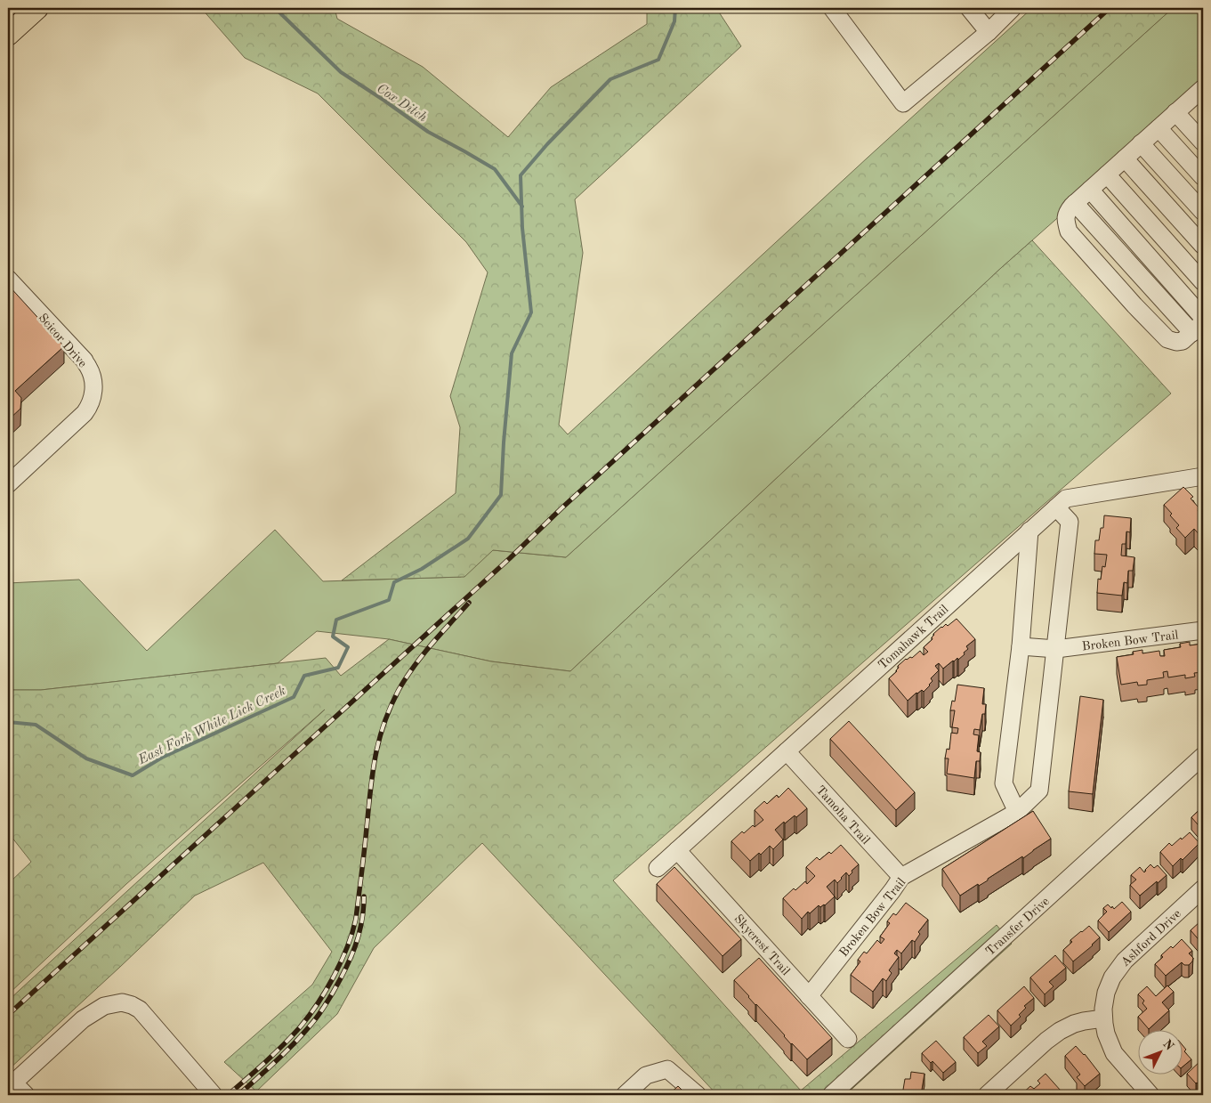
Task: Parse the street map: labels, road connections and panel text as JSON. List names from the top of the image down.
{
  "streets": {
    "street": [
      "Scicor Drive",
      "Tomahawk Trail",
      "Broken Bow Trail",
      "Tamoha Trail",
      "Transfer Drive",
      "Ashford Drive",
      "Skycrest Trail"
    ]
  },
  "crossings": [
    ["Tomahawk Trail", "Broken Bow Trail"],
    ["Tomahawk Trail", "Tamoha Trail"],
    ["Tomahawk Trail", "Skycrest Trail"],
    ["Broken Bow Trail", "Tamoha Trail"],
    ["Broken Bow Trail", "Skycrest Trail"]
  ],
  "water": ["Cox Ditch", "East Fork White Lick Creek"],
  "north": "top right"
}
